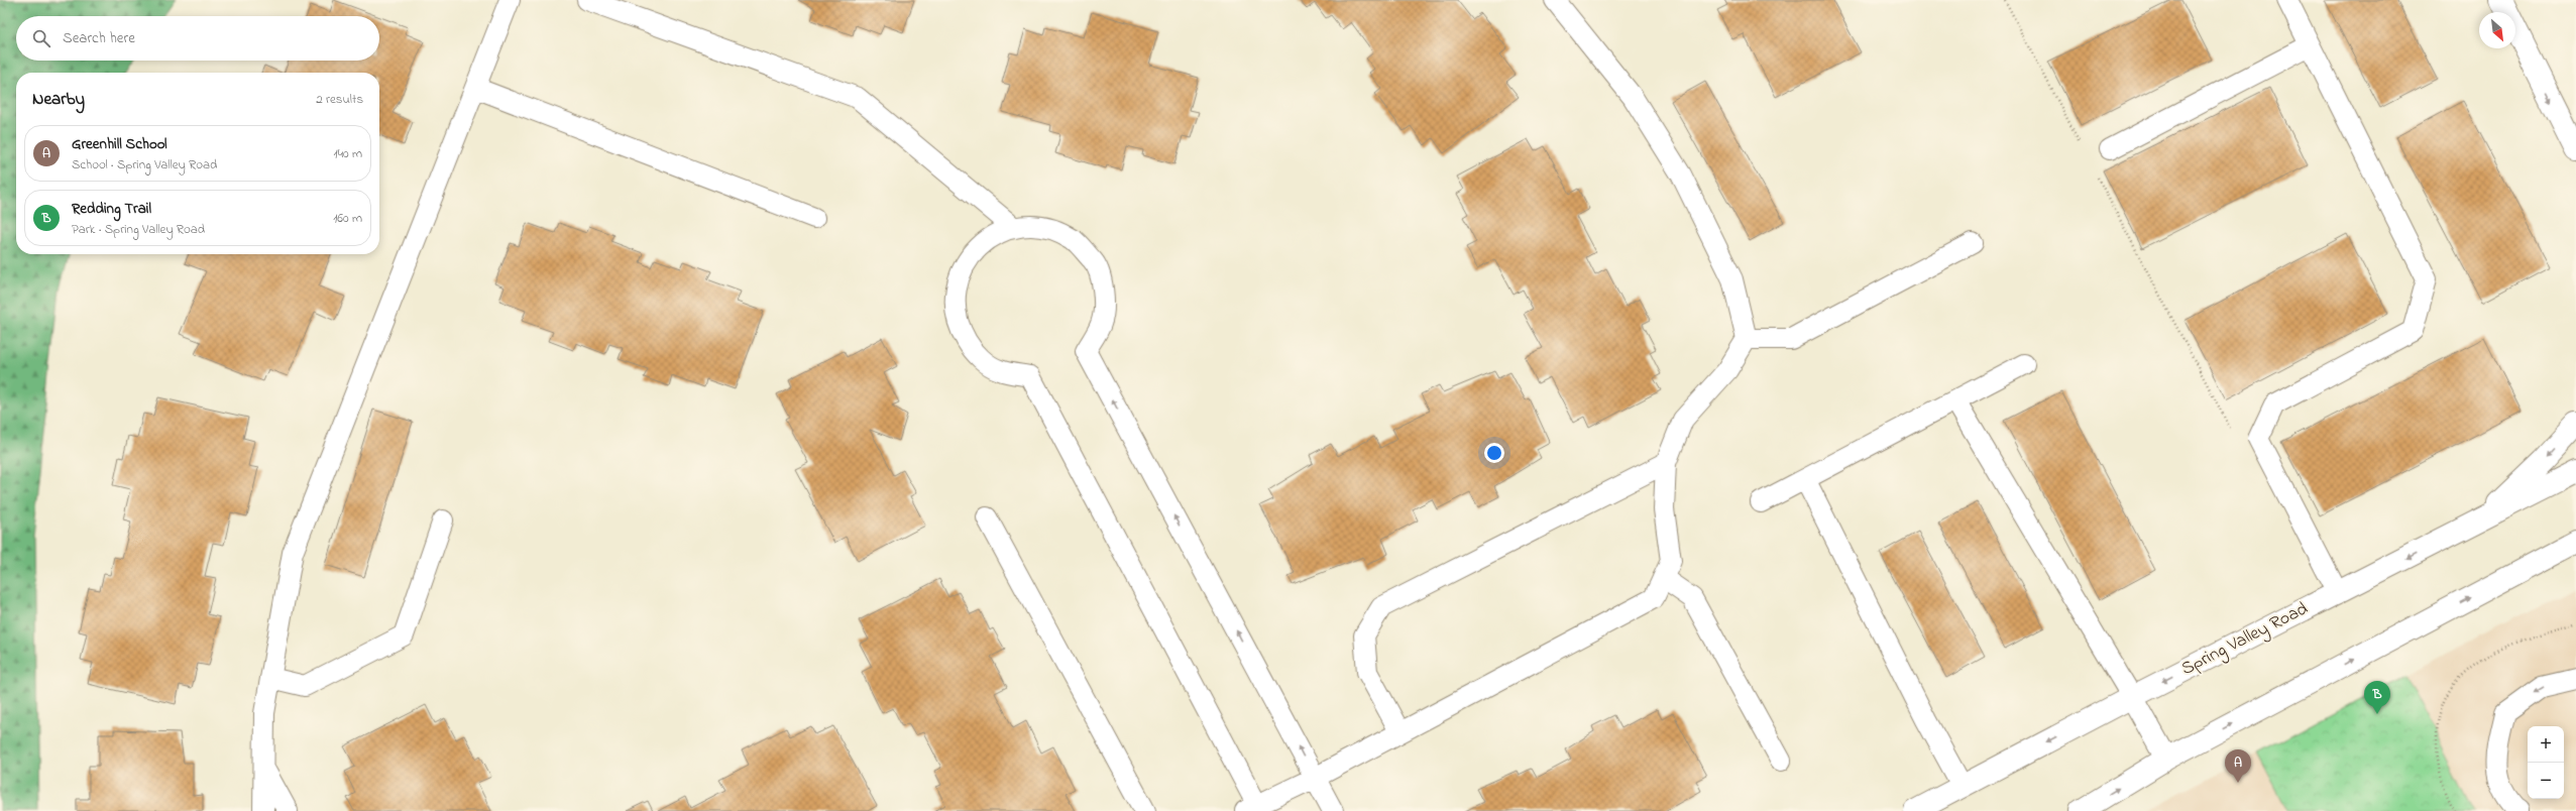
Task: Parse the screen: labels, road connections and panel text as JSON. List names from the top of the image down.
{
  "streets": {
    "main road": ["Spring Valley Road"]
  },
  "north": "bottom right",
  "page": {
    "search": "Search here",
    "heading": ["Nearby", "2 results"],
    "list": [
      {
        "mark": "A",
        "name": "Greenhill School",
        "note": "School · Spring Valley Road",
        "value": "140 m"
      },
      {
        "mark": "B",
        "name": "Redding Trail",
        "note": "Park · Spring Valley Road",
        "value": "160 m"
      }
    ],
    "pins": ["B", "A"],
    "map_buttons": ["+", "−"]
  }
}
